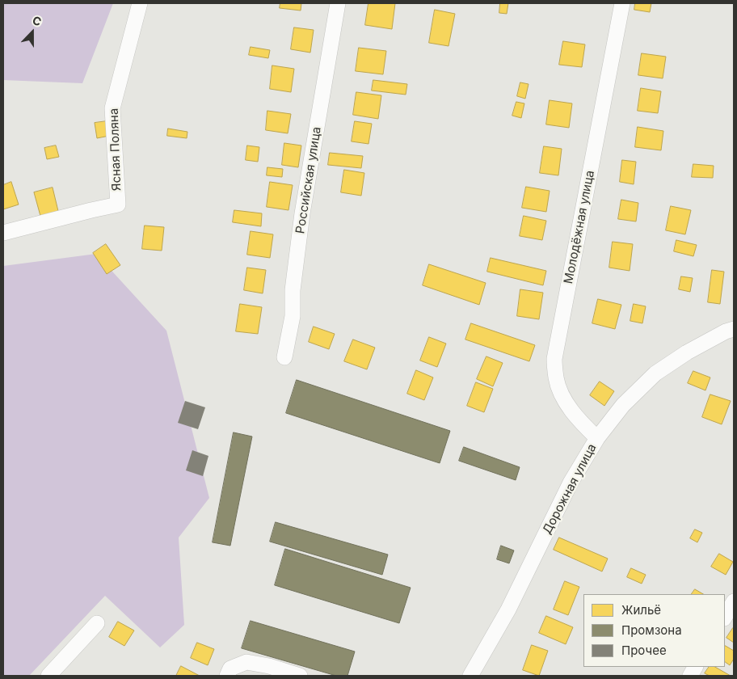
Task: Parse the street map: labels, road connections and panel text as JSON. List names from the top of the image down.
{
  "streets": {
    "street": [
      "Ясная Поляна",
      "Российская улица",
      "Молодёжная улица",
      "Дорожная улица"
    ]
  },
  "crossings": [
    ["Молодёжная улица", "Дорожная улица"]
  ],
  "legend": ["Жильё", "Промзона", "Прочее"],
  "north": "top"
}
